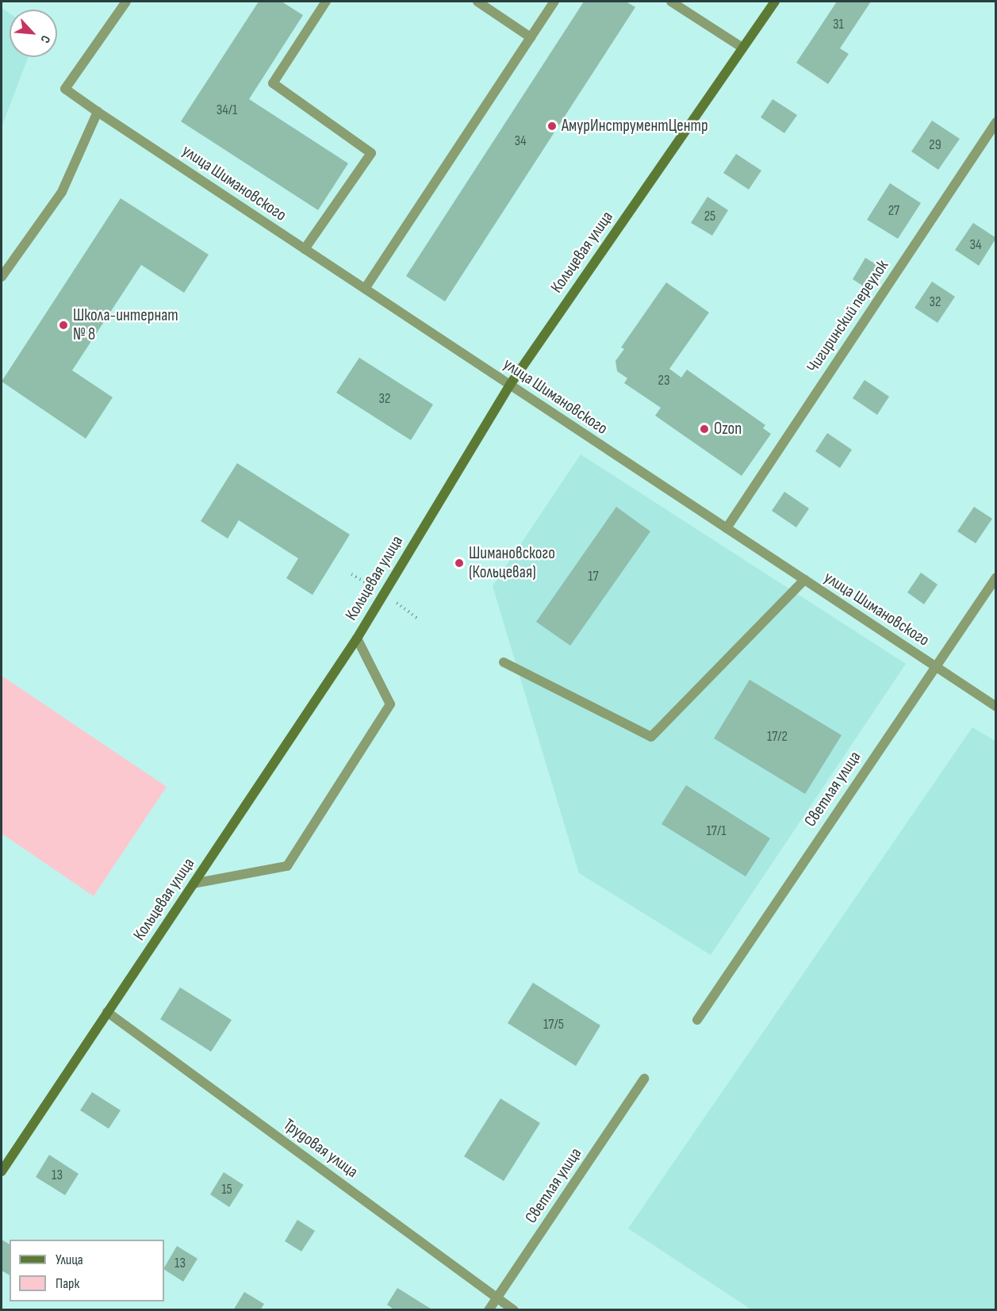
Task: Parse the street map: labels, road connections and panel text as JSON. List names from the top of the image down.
{
  "streets": {
    "street": [
      "улица Шимановского",
      "Кольцевая улица",
      "Чигиринский переулок",
      "Светлая улица",
      "Трудовая улица"
    ]
  },
  "crossings": [
    ["улица Шимановского", "Кольцевая улица"],
    ["улица Шимановского", "Чигиринский переулок"],
    ["улица Шимановского", "Светлая улица"],
    ["Кольцевая улица", "Трудовая улица"],
    ["Светлая улица", "Трудовая улица"]
  ],
  "places": [
    "АмурИнструментЦентр",
    "Школа-интернат № 8",
    "Ozon",
    "Шимановского (Кольцевая)"
  ],
  "house_numbers": [
    "31",
    "34/1",
    "34",
    "29",
    "27",
    "25",
    "34",
    "32",
    "23",
    "32",
    "17",
    "17/2",
    "17/1",
    "17/5",
    "13",
    "15",
    "13"
  ],
  "legend": ["Улица", "Парк"],
  "north": "bottom right"
}
